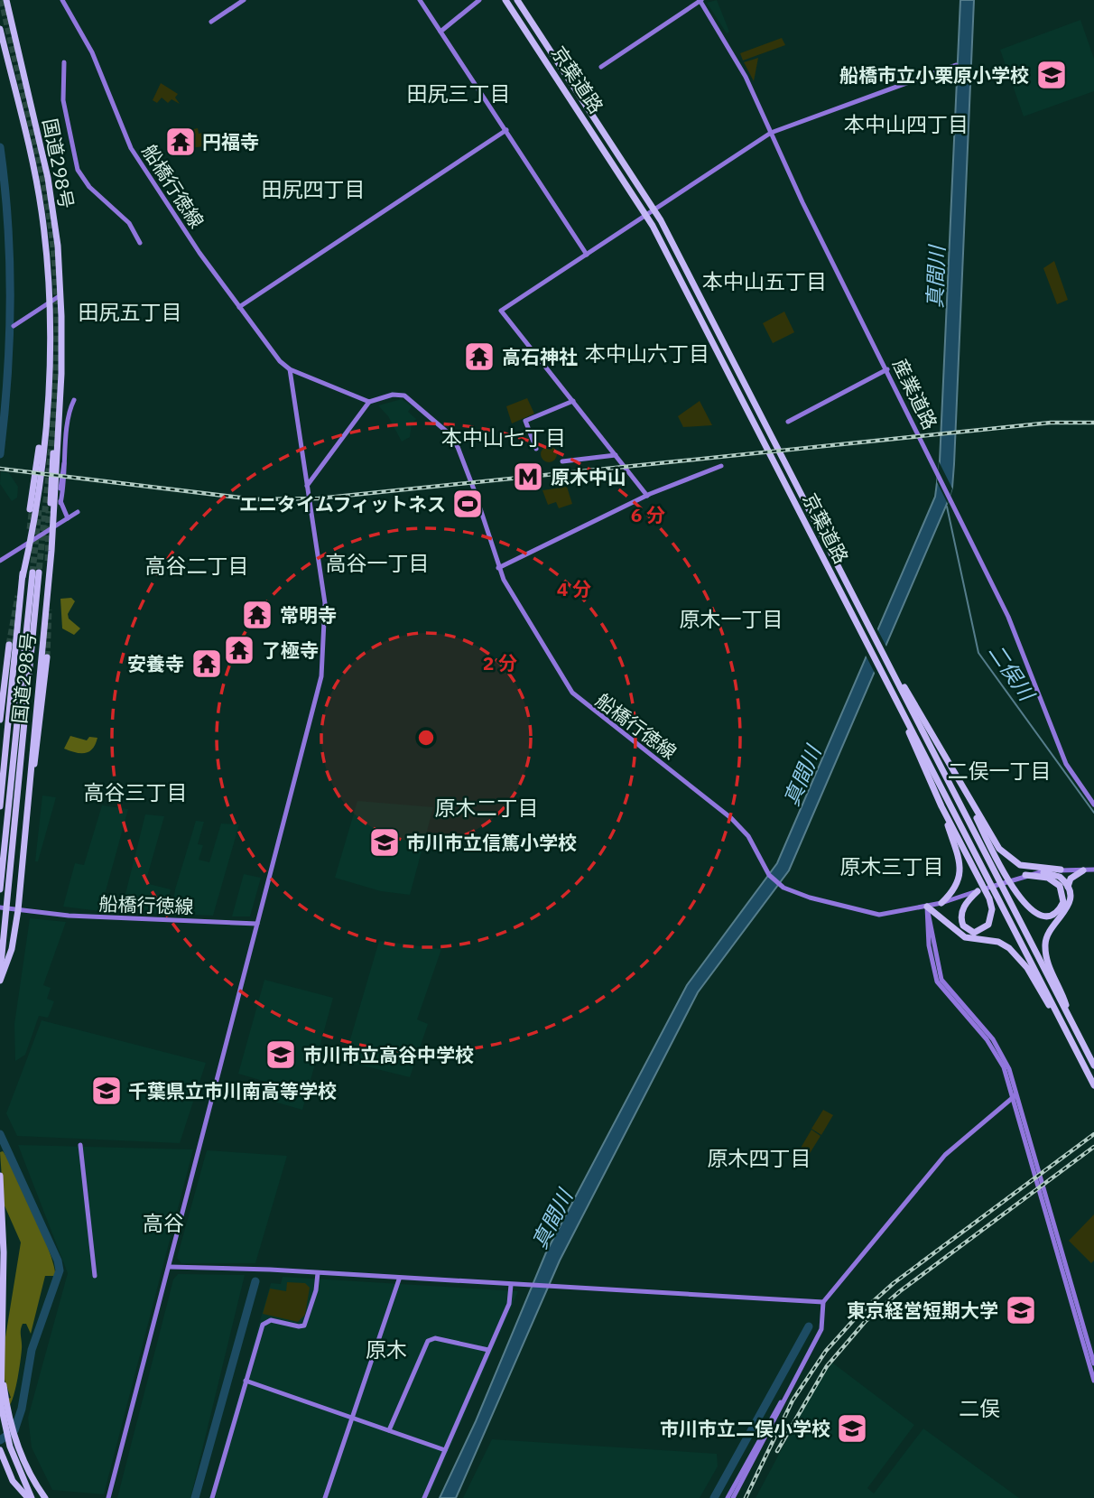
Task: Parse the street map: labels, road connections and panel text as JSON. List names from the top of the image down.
{
  "streets": {
    "highway": ["京葉道路", "国道298号"],
    "street": ["船橋行徳線", "産業道路"]
  },
  "crossings": [
    ["国道298号", "船橋行徳線"]
  ],
  "districts": [
    "田尻三丁目",
    "本中山四丁目",
    "田尻四丁目",
    "本中山五丁目",
    "田尻五丁目",
    "本中山六丁目",
    "本中山七丁目",
    "高谷一丁目",
    "高谷二丁目",
    "原木一丁目",
    "二俣一丁目",
    "高谷三丁目",
    "原木二丁目",
    "原木三丁目",
    "原木四丁目",
    "高谷",
    "原木",
    "二俣"
  ],
  "water": ["真間川", "二俣川"],
  "places": {
    "school or university": [
      "船橋市立小栗原小学校",
      "市川市立信篤小学校",
      "市川市立高谷中学校",
      "千葉県立市川南高等学校",
      "東京経営短期大学",
      "市川市立二俣小学校"
    ],
    "temple": [
      "円福寺",
      "高石神社",
      "常明寺",
      "了極寺",
      "安養寺"
    ],
    "metro station": ["原木中山"],
    "sports": ["エニタイムフィットネス"]
  },
  "rings": ["6 分", "4 分", "2 分"]
}
